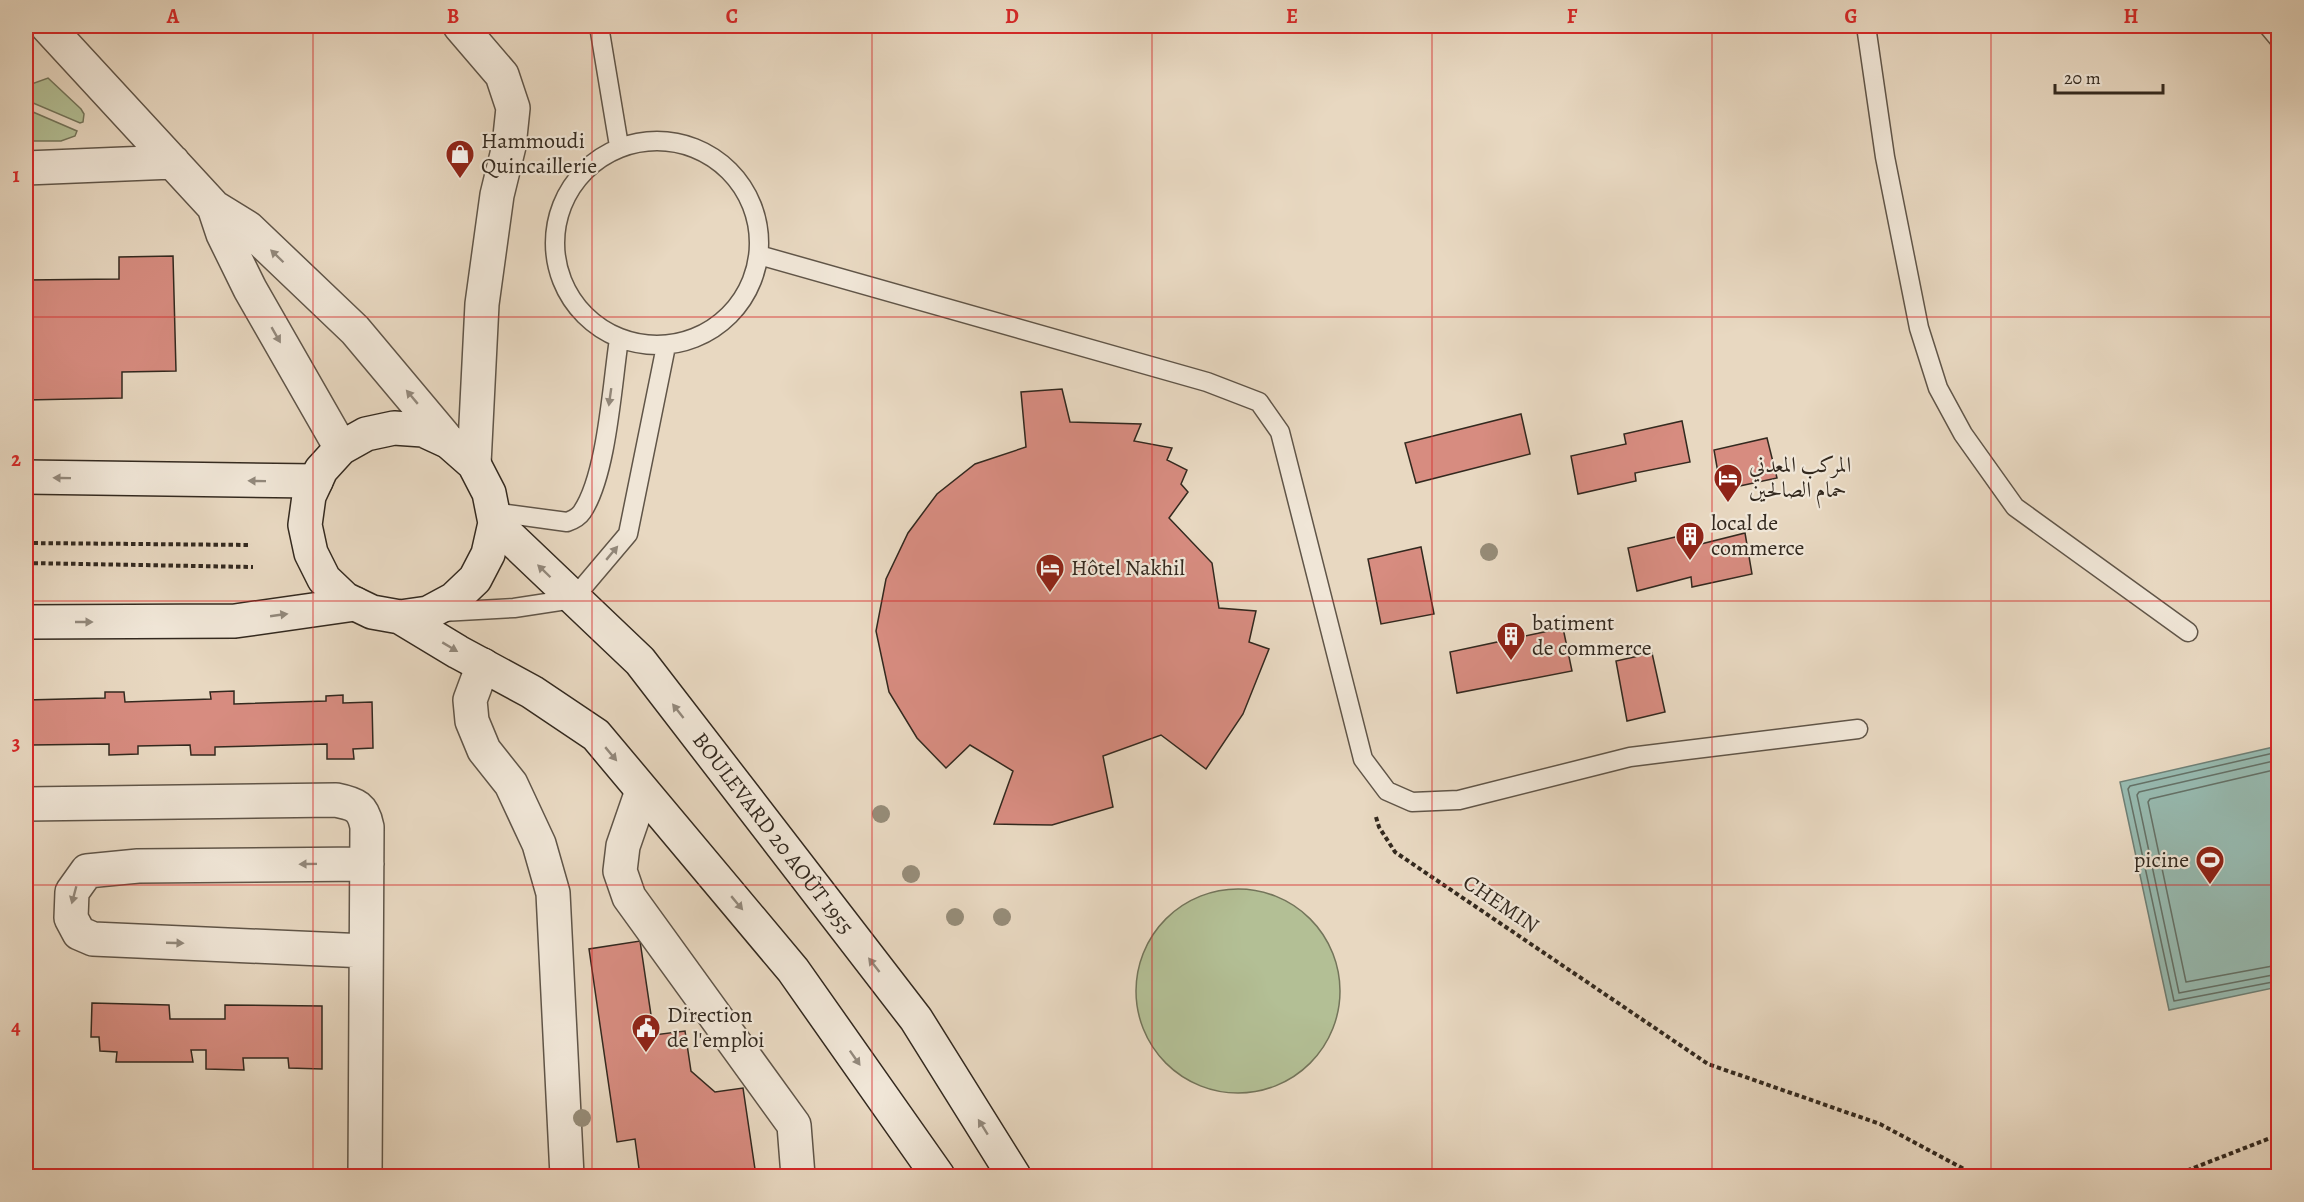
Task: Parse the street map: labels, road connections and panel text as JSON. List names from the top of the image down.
{
  "streets": {
    "street": ["BOULEVARD 20 AOÛT 1955"],
    "path": ["CHEMIN"]
  },
  "places": {
    "shop": ["Hammoudi Quincaillerie"],
    "hotel": ["المركب المعدني حمام الصالحين", "Hôtel Nakhil"],
    "building": ["local de commerce", "batiment de commerce"],
    "sports": ["picine"],
    "public building": ["Direction de l'emploi"]
  },
  "scale_bar": "20 m",
  "grid": {
    "columns": [
      "A",
      "B",
      "C",
      "D",
      "E",
      "F",
      "G",
      "H"
    ],
    "rows": [
      "1",
      "2",
      "3",
      "4"
    ]
  }
}
